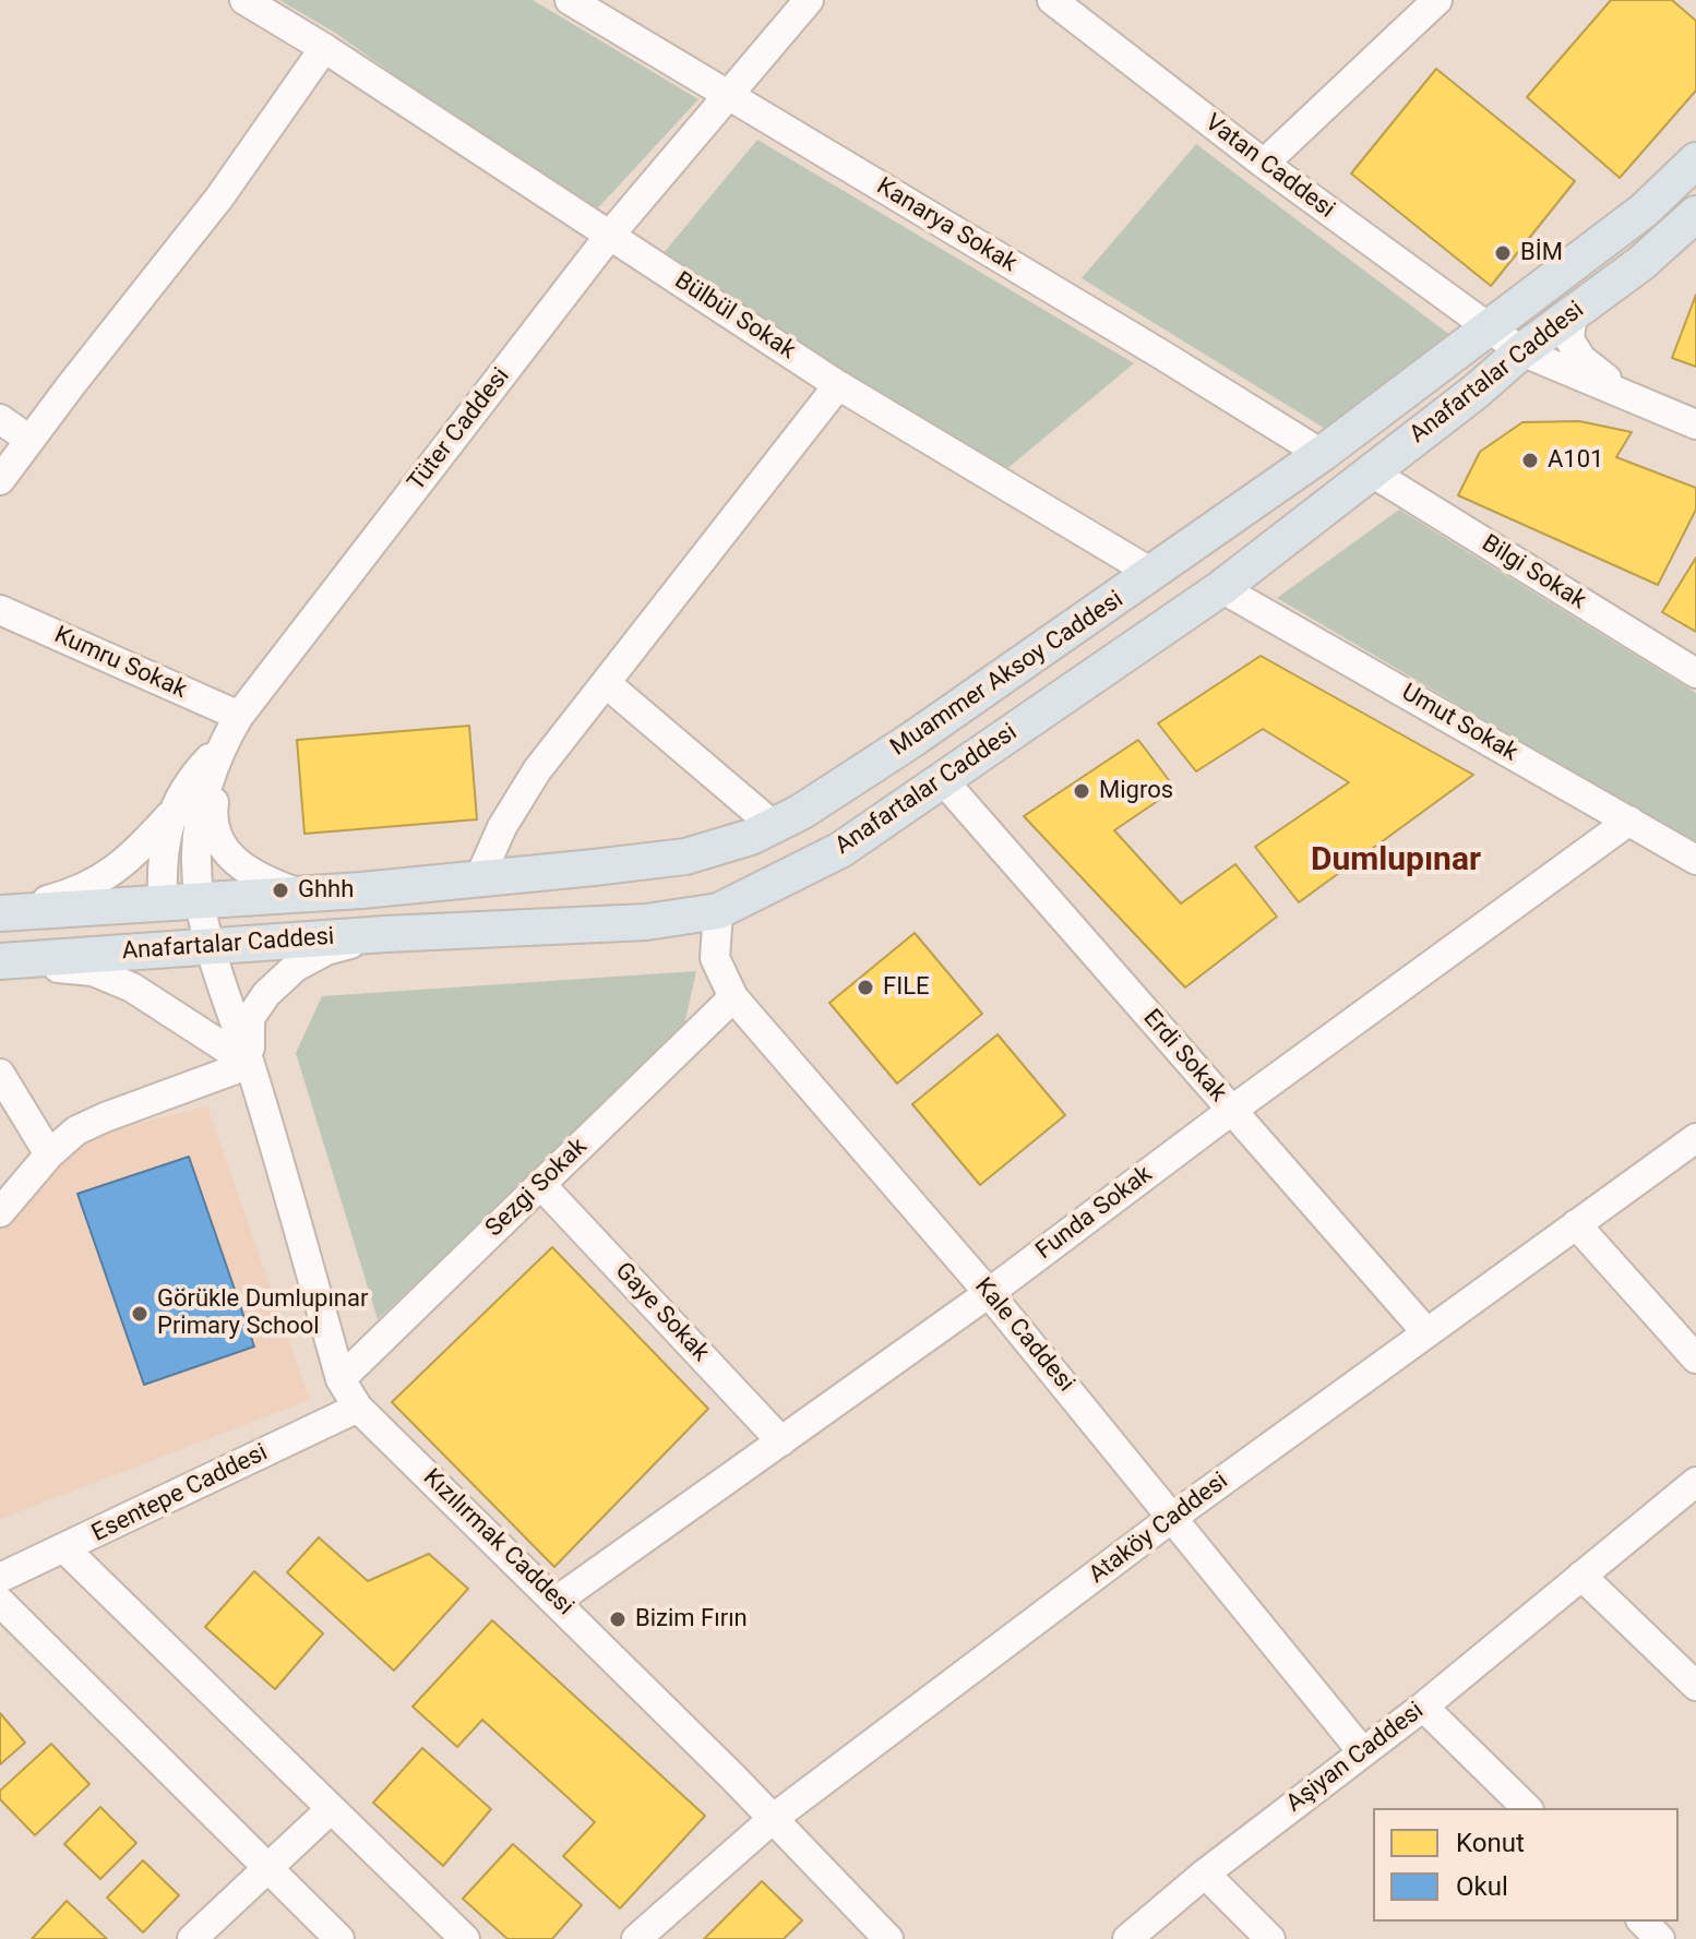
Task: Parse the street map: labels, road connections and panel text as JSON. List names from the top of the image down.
{
  "streets": {
    "main road": ["Anafartalar Caddesi", "Muammer Aksoy Caddesi"],
    "street": [
      "Vatan Caddesi",
      "Kanarya Sokak",
      "Bülbül Sokak",
      "Tüter Caddesi",
      "Bilgi Sokak",
      "Kumru Sokak",
      "Umut Sokak",
      "Erdi Sokak",
      "Sezgi Sokak",
      "Funda Sokak",
      "Gaye Sokak",
      "Kale Caddesi",
      "Esentepe Caddesi",
      "Ataköy Caddesi",
      "Kızılırmak Caddesi",
      "Aşiyan Caddesi"
    ]
  },
  "crossings": [
    ["Vatan Caddesi", "Anafartalar Caddesi"],
    ["Vatan Caddesi", "Muammer Aksoy Caddesi"],
    ["Kanarya Sokak", "Tüter Caddesi"],
    ["Kanarya Sokak", "Muammer Aksoy Caddesi"],
    ["Bülbül Sokak", "Tüter Caddesi"],
    ["Bülbül Sokak", "Muammer Aksoy Caddesi"],
    ["Anafartalar Caddesi", "Tüter Caddesi"],
    ["Anafartalar Caddesi", "Bilgi Sokak"],
    ["Anafartalar Caddesi", "Muammer Aksoy Caddesi"],
    ["Anafartalar Caddesi", "Umut Sokak"],
    ["Anafartalar Caddesi", "Erdi Sokak"],
    ["Anafartalar Caddesi", "Kale Caddesi"],
    ["Tüter Caddesi", "Kumru Sokak"],
    ["Tüter Caddesi", "Muammer Aksoy Caddesi"],
    ["Tüter Caddesi", "Kızılırmak Caddesi"],
    ["Umut Sokak", "Funda Sokak"],
    ["Erdi Sokak", "Funda Sokak"],
    ["Erdi Sokak", "Ataköy Caddesi"],
    ["Sezgi Sokak", "Gaye Sokak"],
    ["Sezgi Sokak", "Kale Caddesi"],
    ["Sezgi Sokak", "Kızılırmak Caddesi"],
    ["Funda Sokak", "Gaye Sokak"],
    ["Funda Sokak", "Kale Caddesi"],
    ["Funda Sokak", "Kızılırmak Caddesi"],
    ["Kale Caddesi", "Ataköy Caddesi"],
    ["Kale Caddesi", "Aşiyan Caddesi"],
    ["Esentepe Caddesi", "Kızılırmak Caddesi"],
    ["Ataköy Caddesi", "Kızılırmak Caddesi"]
  ],
  "districts": ["Dumlupınar"],
  "places": [
    "BİM",
    "A101",
    "Migros",
    "Ghhh",
    "FILE",
    "Görükle Dumlupınar Primary School",
    "Bizim Fırın"
  ],
  "legend": ["Konut", "Okul"]
}
